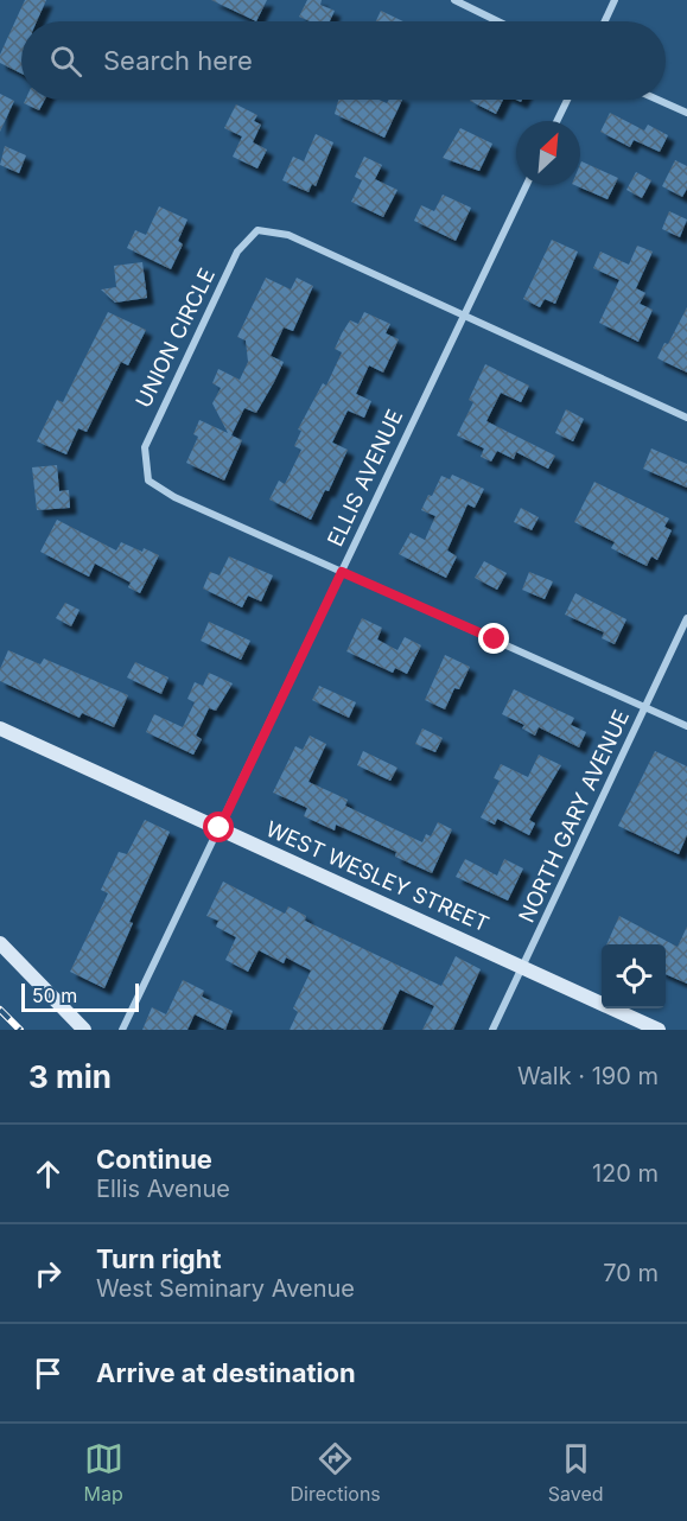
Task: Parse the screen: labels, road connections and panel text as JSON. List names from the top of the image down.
{
  "streets": {
    "street": [
      "UNION CIRCLE",
      "ELLIS AVENUE",
      "NORTH GARY AVENUE",
      "WEST WESLEY STREET"
    ]
  },
  "crossings": [
    ["UNION CIRCLE", "ELLIS AVENUE"],
    ["ELLIS AVENUE", "WEST WESLEY STREET"],
    ["NORTH GARY AVENUE", "WEST WESLEY STREET"]
  ],
  "scale_bar": "50 m",
  "north": "top right",
  "page": {
    "search": "Search here",
    "scale": "50 m",
    "heading": ["3 min", "Walk · 190 m"],
    "list": [
      ["Continue", "Ellis Avenue", "120 m"],
      ["Turn right", "West Seminary Avenue", "70 m"],
      "Arrive at destination"
    ],
    "nav": ["Map", "Directions", "Saved"]
  }
}
